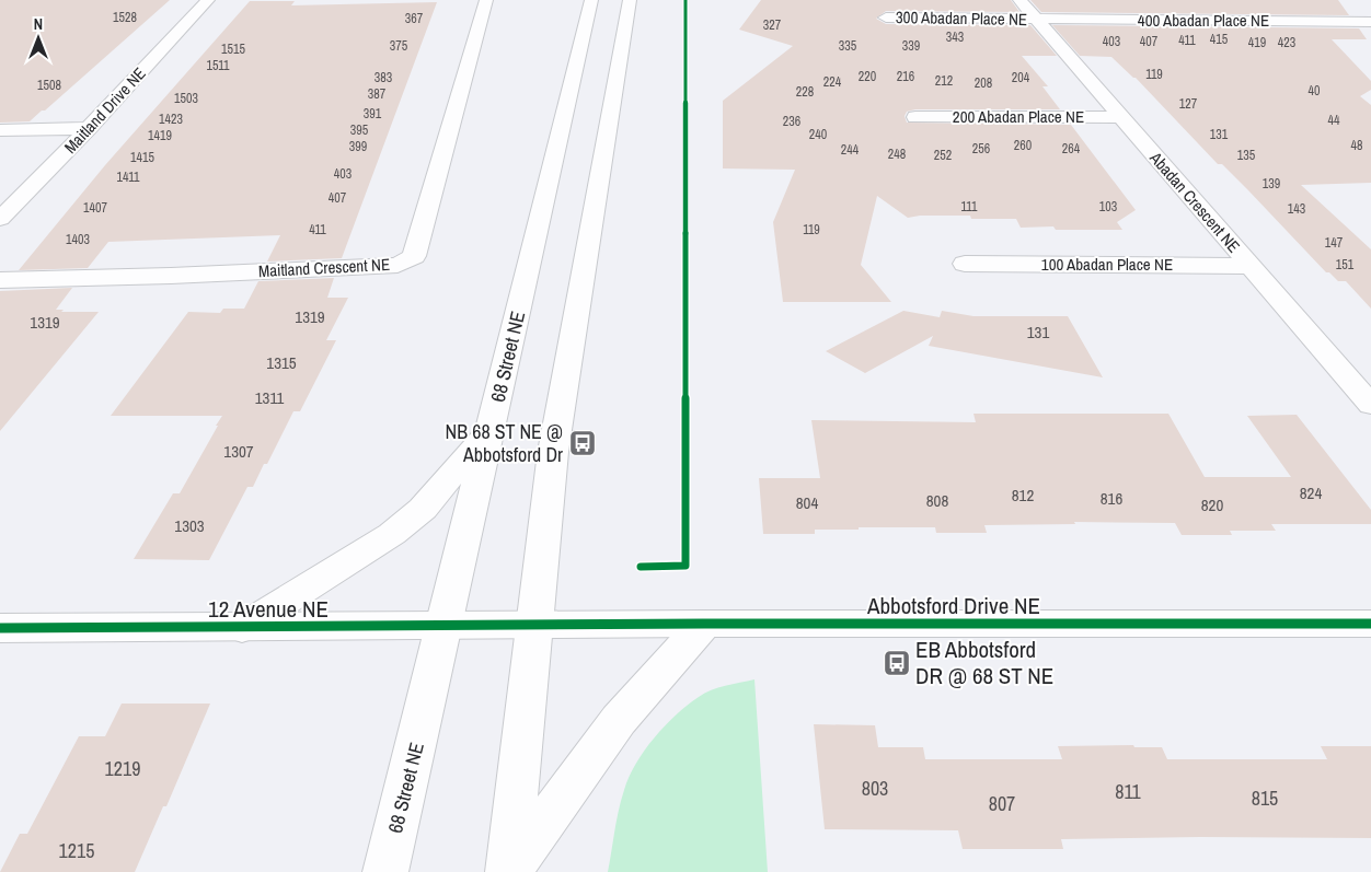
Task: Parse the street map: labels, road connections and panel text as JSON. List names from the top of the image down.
{
  "streets": {
    "street": [
      "300 Abadan Place NE",
      "400 Abadan Place NE",
      "Maitland Drive NE",
      "200 Abadan Place NE",
      "Abadan Crescent NE",
      "100 Abadan Place NE",
      "Maitland Crescent NE",
      "68 Street NE",
      "Abbotsford Drive NE",
      "12 Avenue NE"
    ]
  },
  "crossings": [
    ["300 Abadan Place NE", "400 Abadan Place NE"],
    ["300 Abadan Place NE", "Abadan Crescent NE"],
    ["400 Abadan Place NE", "Abadan Crescent NE"],
    ["200 Abadan Place NE", "Abadan Crescent NE"],
    ["Abadan Crescent NE", "100 Abadan Place NE"],
    ["68 Street NE", "12 Avenue NE"],
    ["Abbotsford Drive NE", "12 Avenue NE"]
  ],
  "places": {
    "bus stop": ["NB 68 ST NE @ Abbotsford Dr", "EB Abbotsford DR @ 68 ST NE"]
  },
  "house_numbers": [
    "1528",
    "367",
    "327",
    "343",
    "415",
    "411",
    "403",
    "407",
    "419",
    "423",
    "375",
    "335",
    "339",
    "1515",
    "1511",
    "119",
    "220",
    "216",
    "383",
    "204",
    "212",
    "224",
    "208",
    "1508",
    "40",
    "228",
    "387",
    "1503",
    "127",
    "391",
    "1423",
    "44",
    "236",
    "395",
    "240",
    "131",
    "1419",
    "260",
    "48",
    "399",
    "256",
    "264",
    "244",
    "248",
    "252",
    "135",
    "1415",
    "403",
    "1411",
    "139",
    "407",
    "111",
    "103",
    "1407",
    "143",
    "411",
    "119",
    "1403",
    "147",
    "151",
    "1319",
    "1319",
    "131",
    "1315",
    "1311",
    "1307",
    "824",
    "812",
    "816",
    "808",
    "804",
    "820",
    "1303",
    "1219",
    "803",
    "811",
    "815",
    "807",
    "1215"
  ],
  "north": "top"
}
